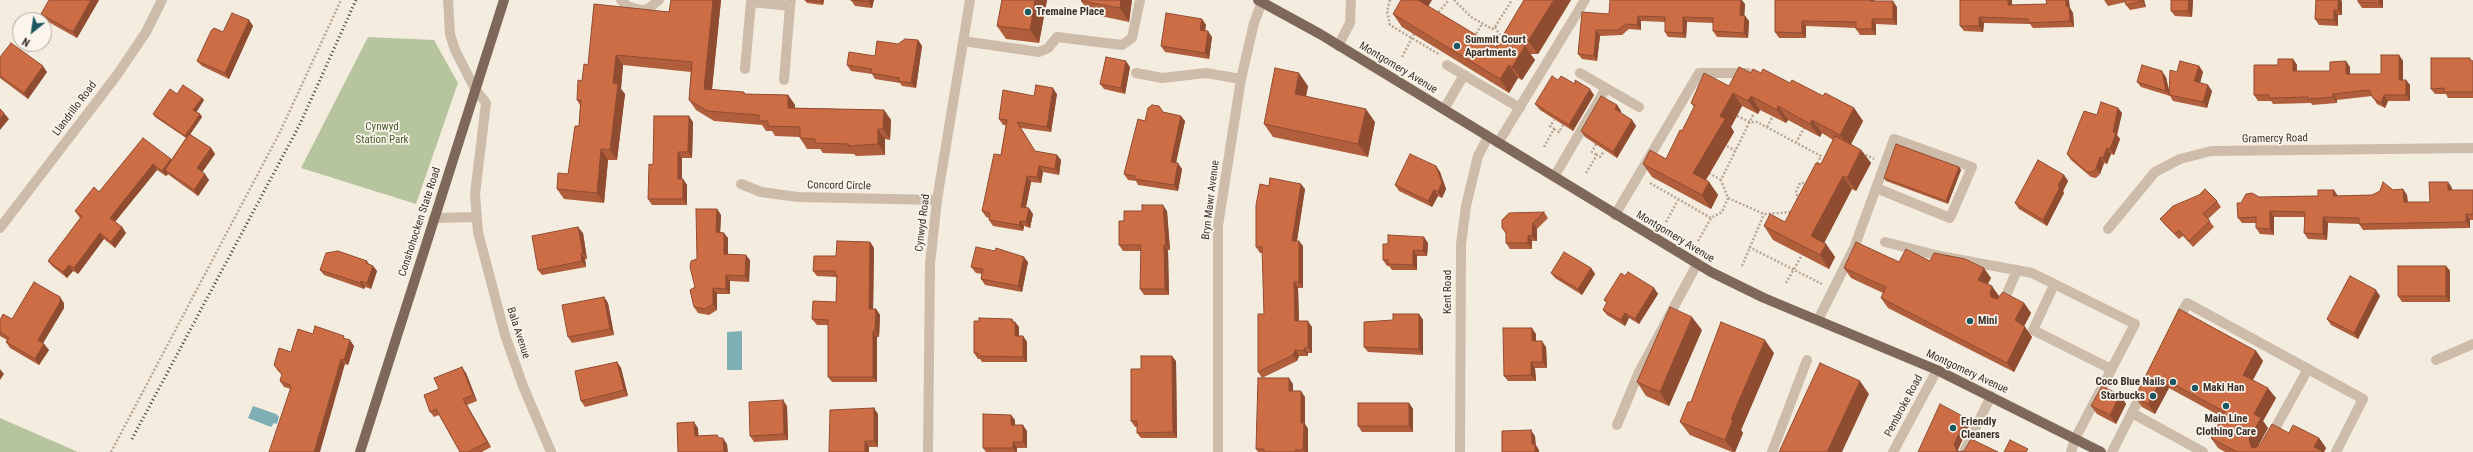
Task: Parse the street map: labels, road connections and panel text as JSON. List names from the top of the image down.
{
  "streets": {
    "main road": ["Montgomery Avenue", "Conshohocken State Road"],
    "street": [
      "Llandrillo Road",
      "Gramercy Road",
      "Concord Circle",
      "Bryn Mawr Avenue",
      "Cynwyd Road",
      "Kent Road",
      "Bala Avenue",
      "Pembroke Road"
    ]
  },
  "crossings": [
    ["Montgomery Avenue", "Bryn Mawr Avenue"],
    ["Montgomery Avenue", "Kent Road"],
    ["Montgomery Avenue", "Pembroke Road"],
    ["Concord Circle", "Cynwyd Road"],
    ["Conshohocken State Road", "Bala Avenue"]
  ],
  "parks": ["Cynwyd Station Park"],
  "places": [
    "Tremaine Place",
    "Summit Court Apartments",
    "Mini",
    "Coco Blue Nails",
    "Maki Han",
    "Starbucks",
    "Main Line Clothing Care",
    "Friendly Cleaners"
  ],
  "north": "bottom left"
}
